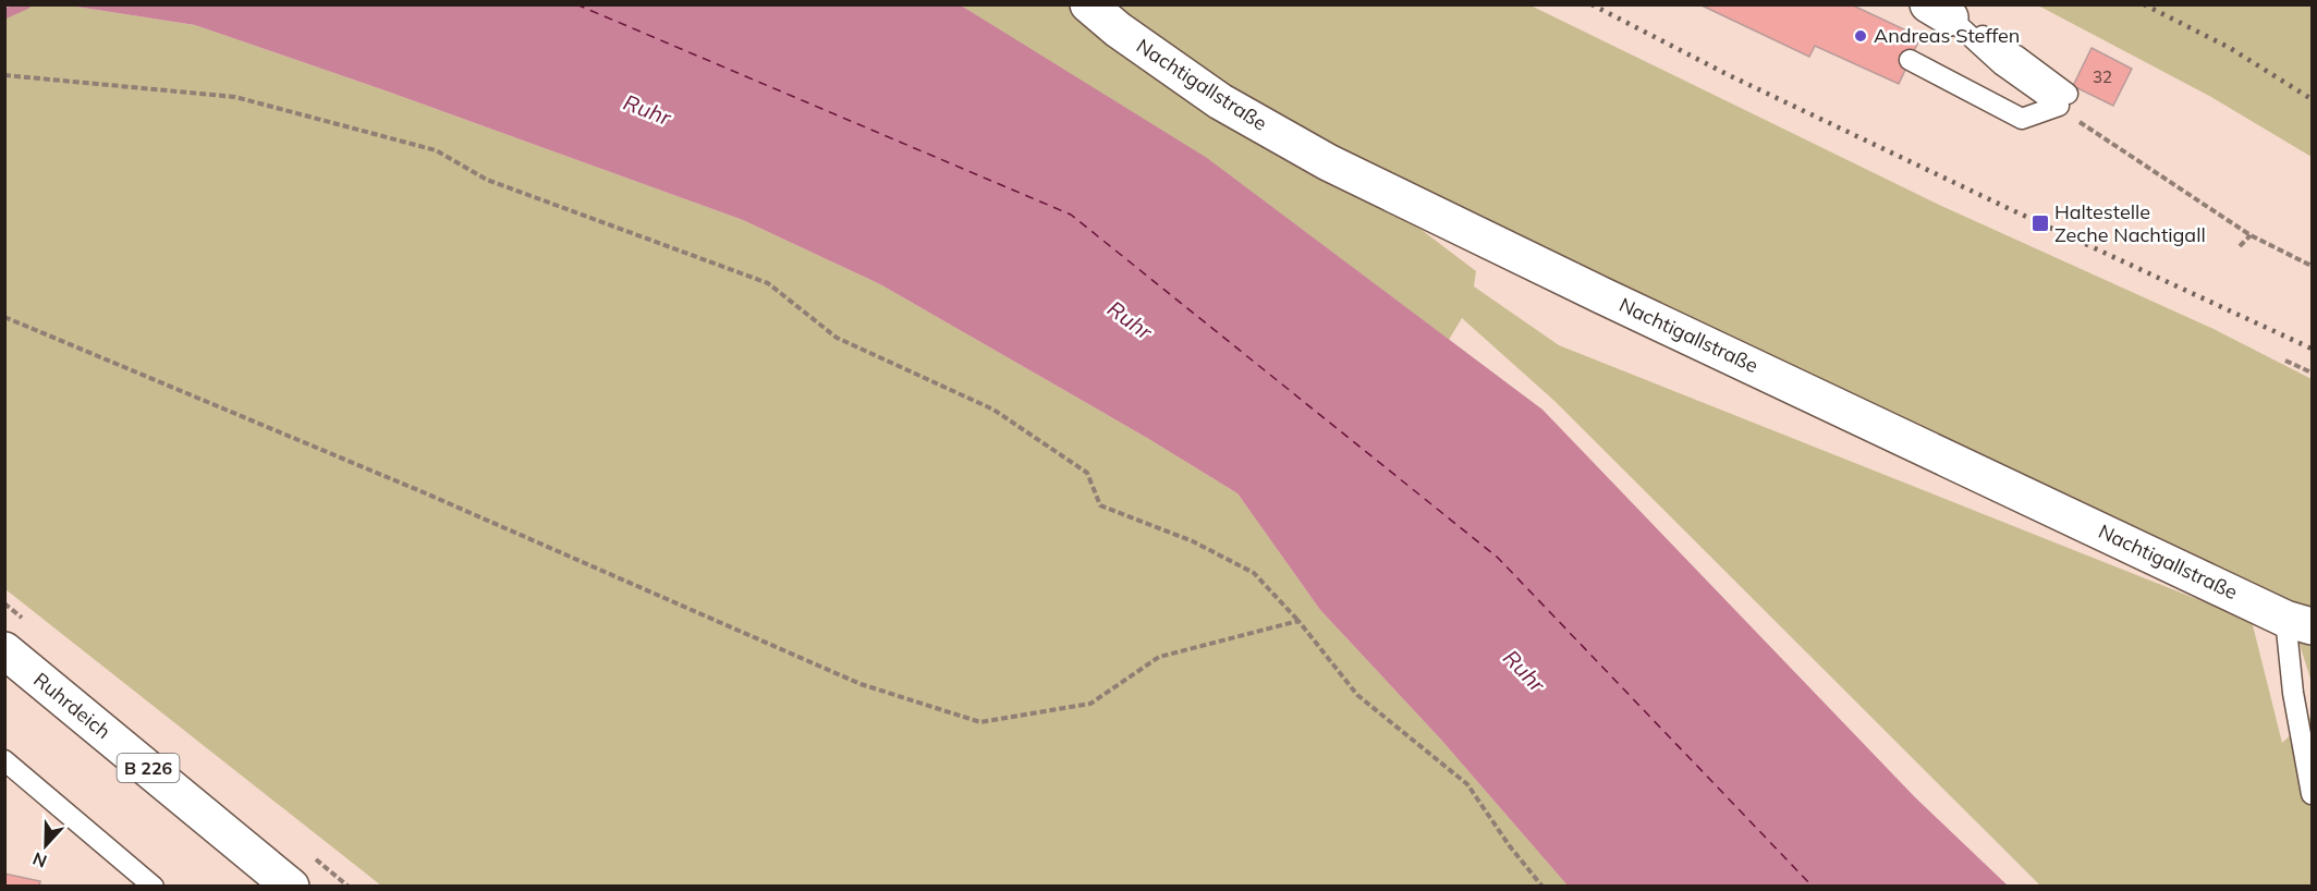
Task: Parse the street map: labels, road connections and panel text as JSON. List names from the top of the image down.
{
  "streets": {
    "street": ["Nachtigallstraße", "Ruhrdeich", "B 226"]
  },
  "water": ["Ruhr"],
  "places": {
    "other": ["Andreas Steffen"],
    "transit": ["Haltestelle Zeche Nachtigall"]
  },
  "house_numbers": ["32"],
  "north": "bottom"
}
